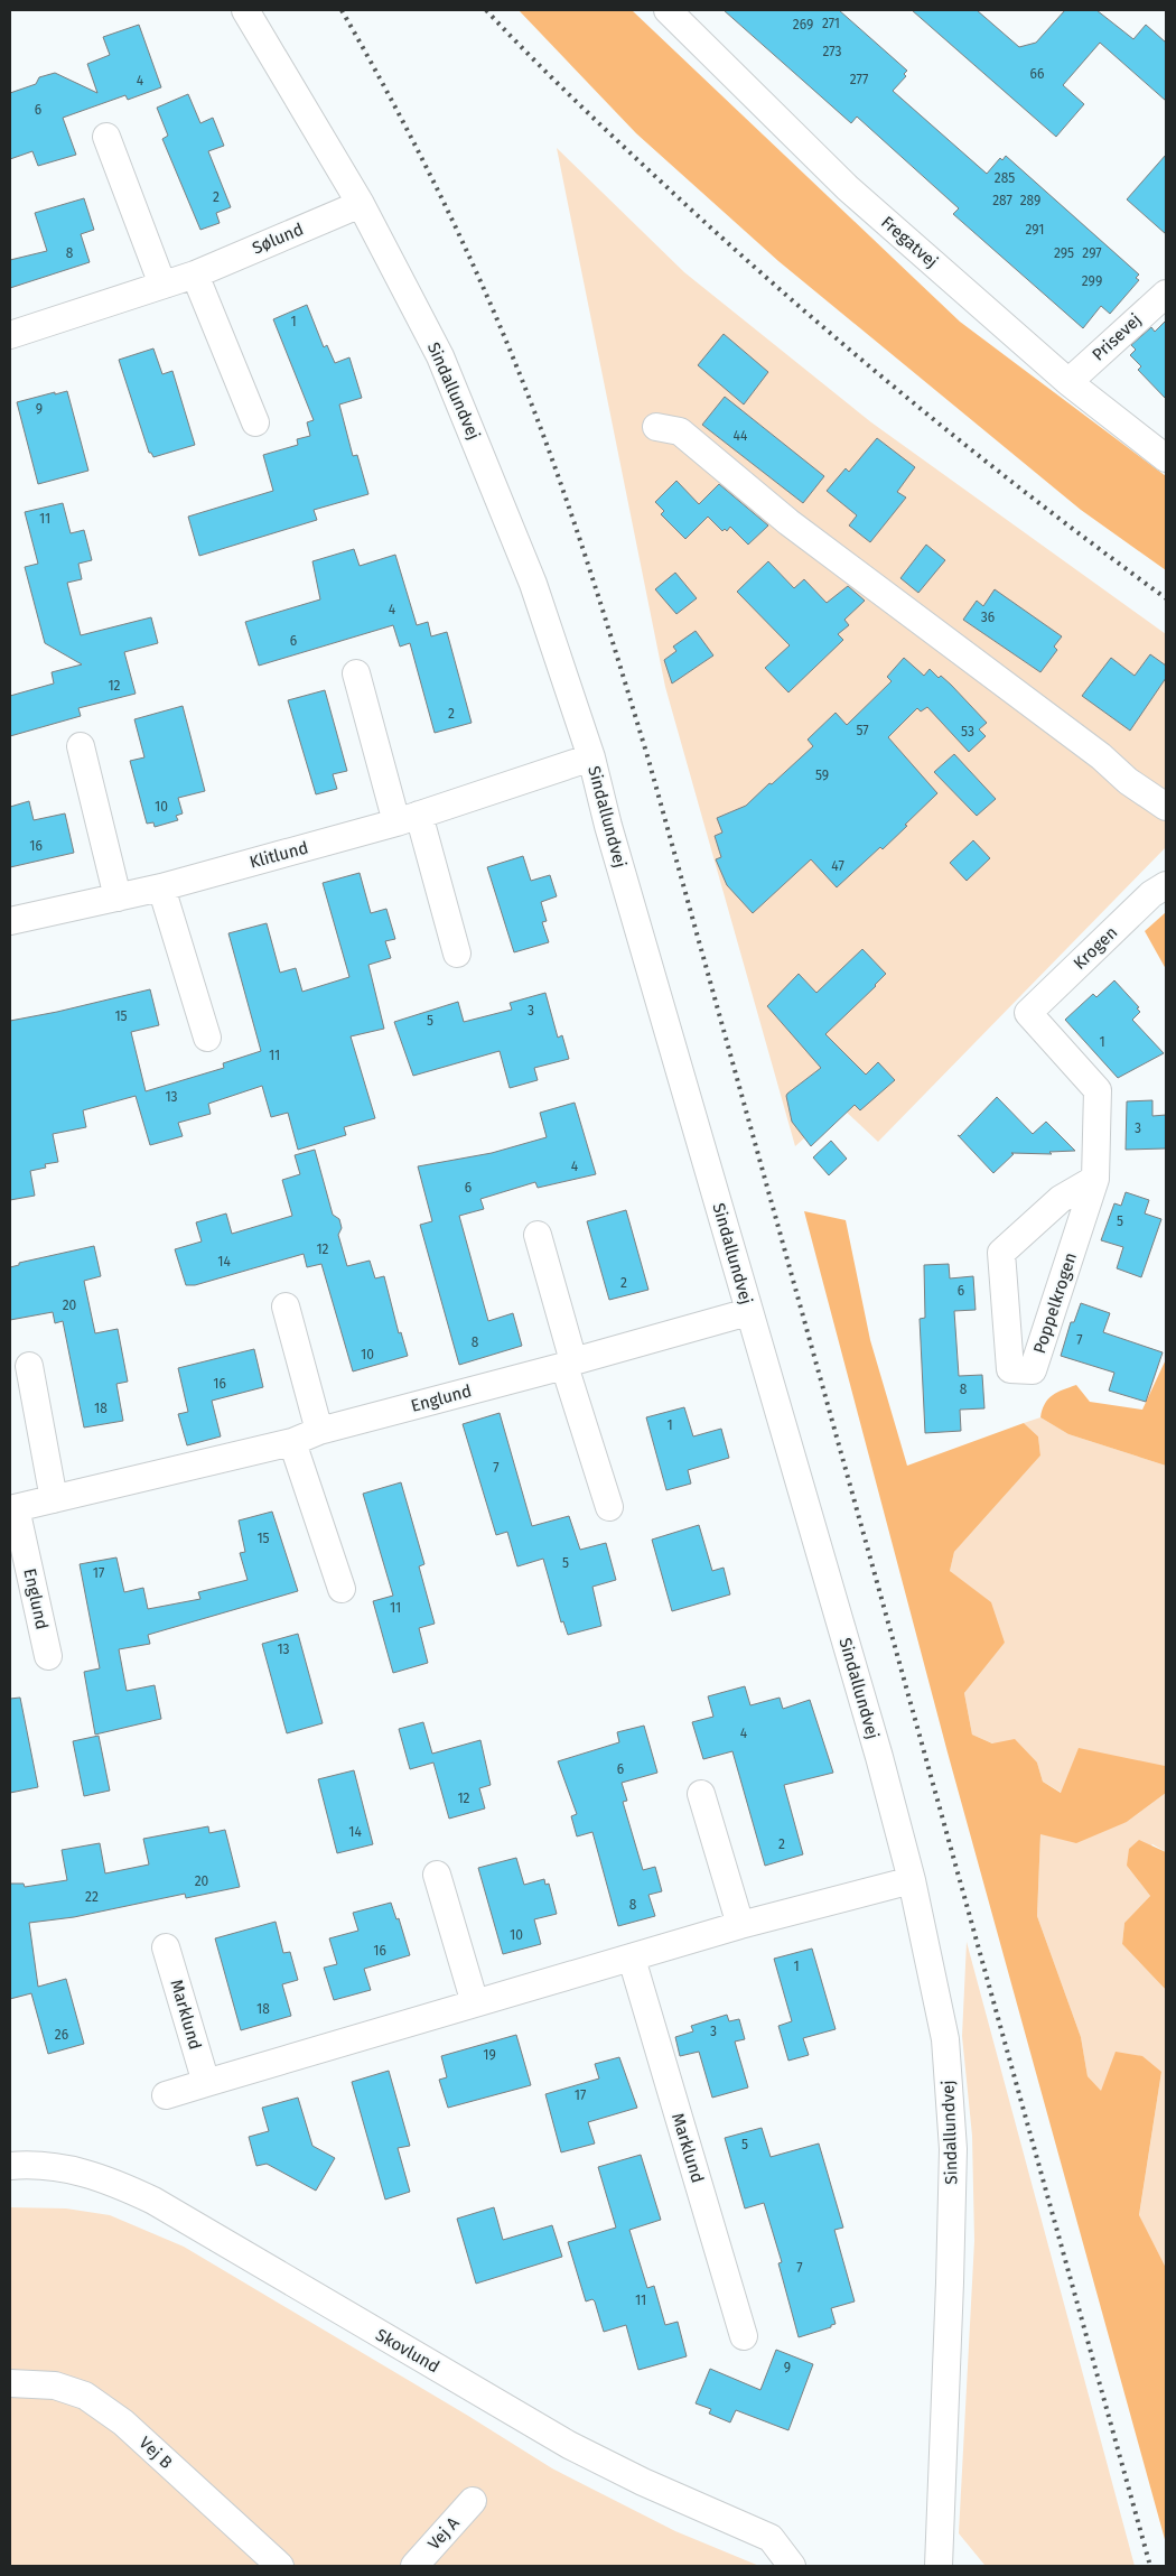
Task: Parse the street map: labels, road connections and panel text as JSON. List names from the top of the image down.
{
  "streets": {
    "street": [
      "Sølund",
      "Fregatvej",
      "Prisevej",
      "Sindallundvej",
      "Klitlund",
      "Krogen",
      "Poppelkrogen",
      "Englund",
      "Marklund",
      "Skovlund",
      "Vej B",
      "Vej A"
    ]
  },
  "crossings": [
    ["Sølund", "Sindallundvej"],
    ["Fregatvej", "Prisevej"],
    ["Sindallundvej", "Klitlund"],
    ["Sindallundvej", "Englund"],
    ["Krogen", "Poppelkrogen"]
  ],
  "house_numbers": [
    "271",
    "269",
    "273",
    "66",
    "277",
    "4",
    "6",
    "285",
    "2",
    "287",
    "289",
    "291",
    "8",
    "295",
    "297",
    "299",
    "1",
    "9",
    "44",
    "11",
    "4",
    "36",
    "6",
    "12",
    "2",
    "57",
    "53",
    "59",
    "10",
    "16",
    "47",
    "3",
    "15",
    "5",
    "1",
    "11",
    "13",
    "3",
    "4",
    "6",
    "5",
    "12",
    "14",
    "2",
    "6",
    "20",
    "7",
    "8",
    "10",
    "16",
    "8",
    "18",
    "1",
    "7",
    "15",
    "5",
    "17",
    "11",
    "13",
    "4",
    "6",
    "12",
    "14",
    "2",
    "20",
    "22",
    "8",
    "10",
    "16",
    "1",
    "18",
    "3",
    "26",
    "19",
    "17",
    "5",
    "7",
    "11",
    "9"
  ]
}
